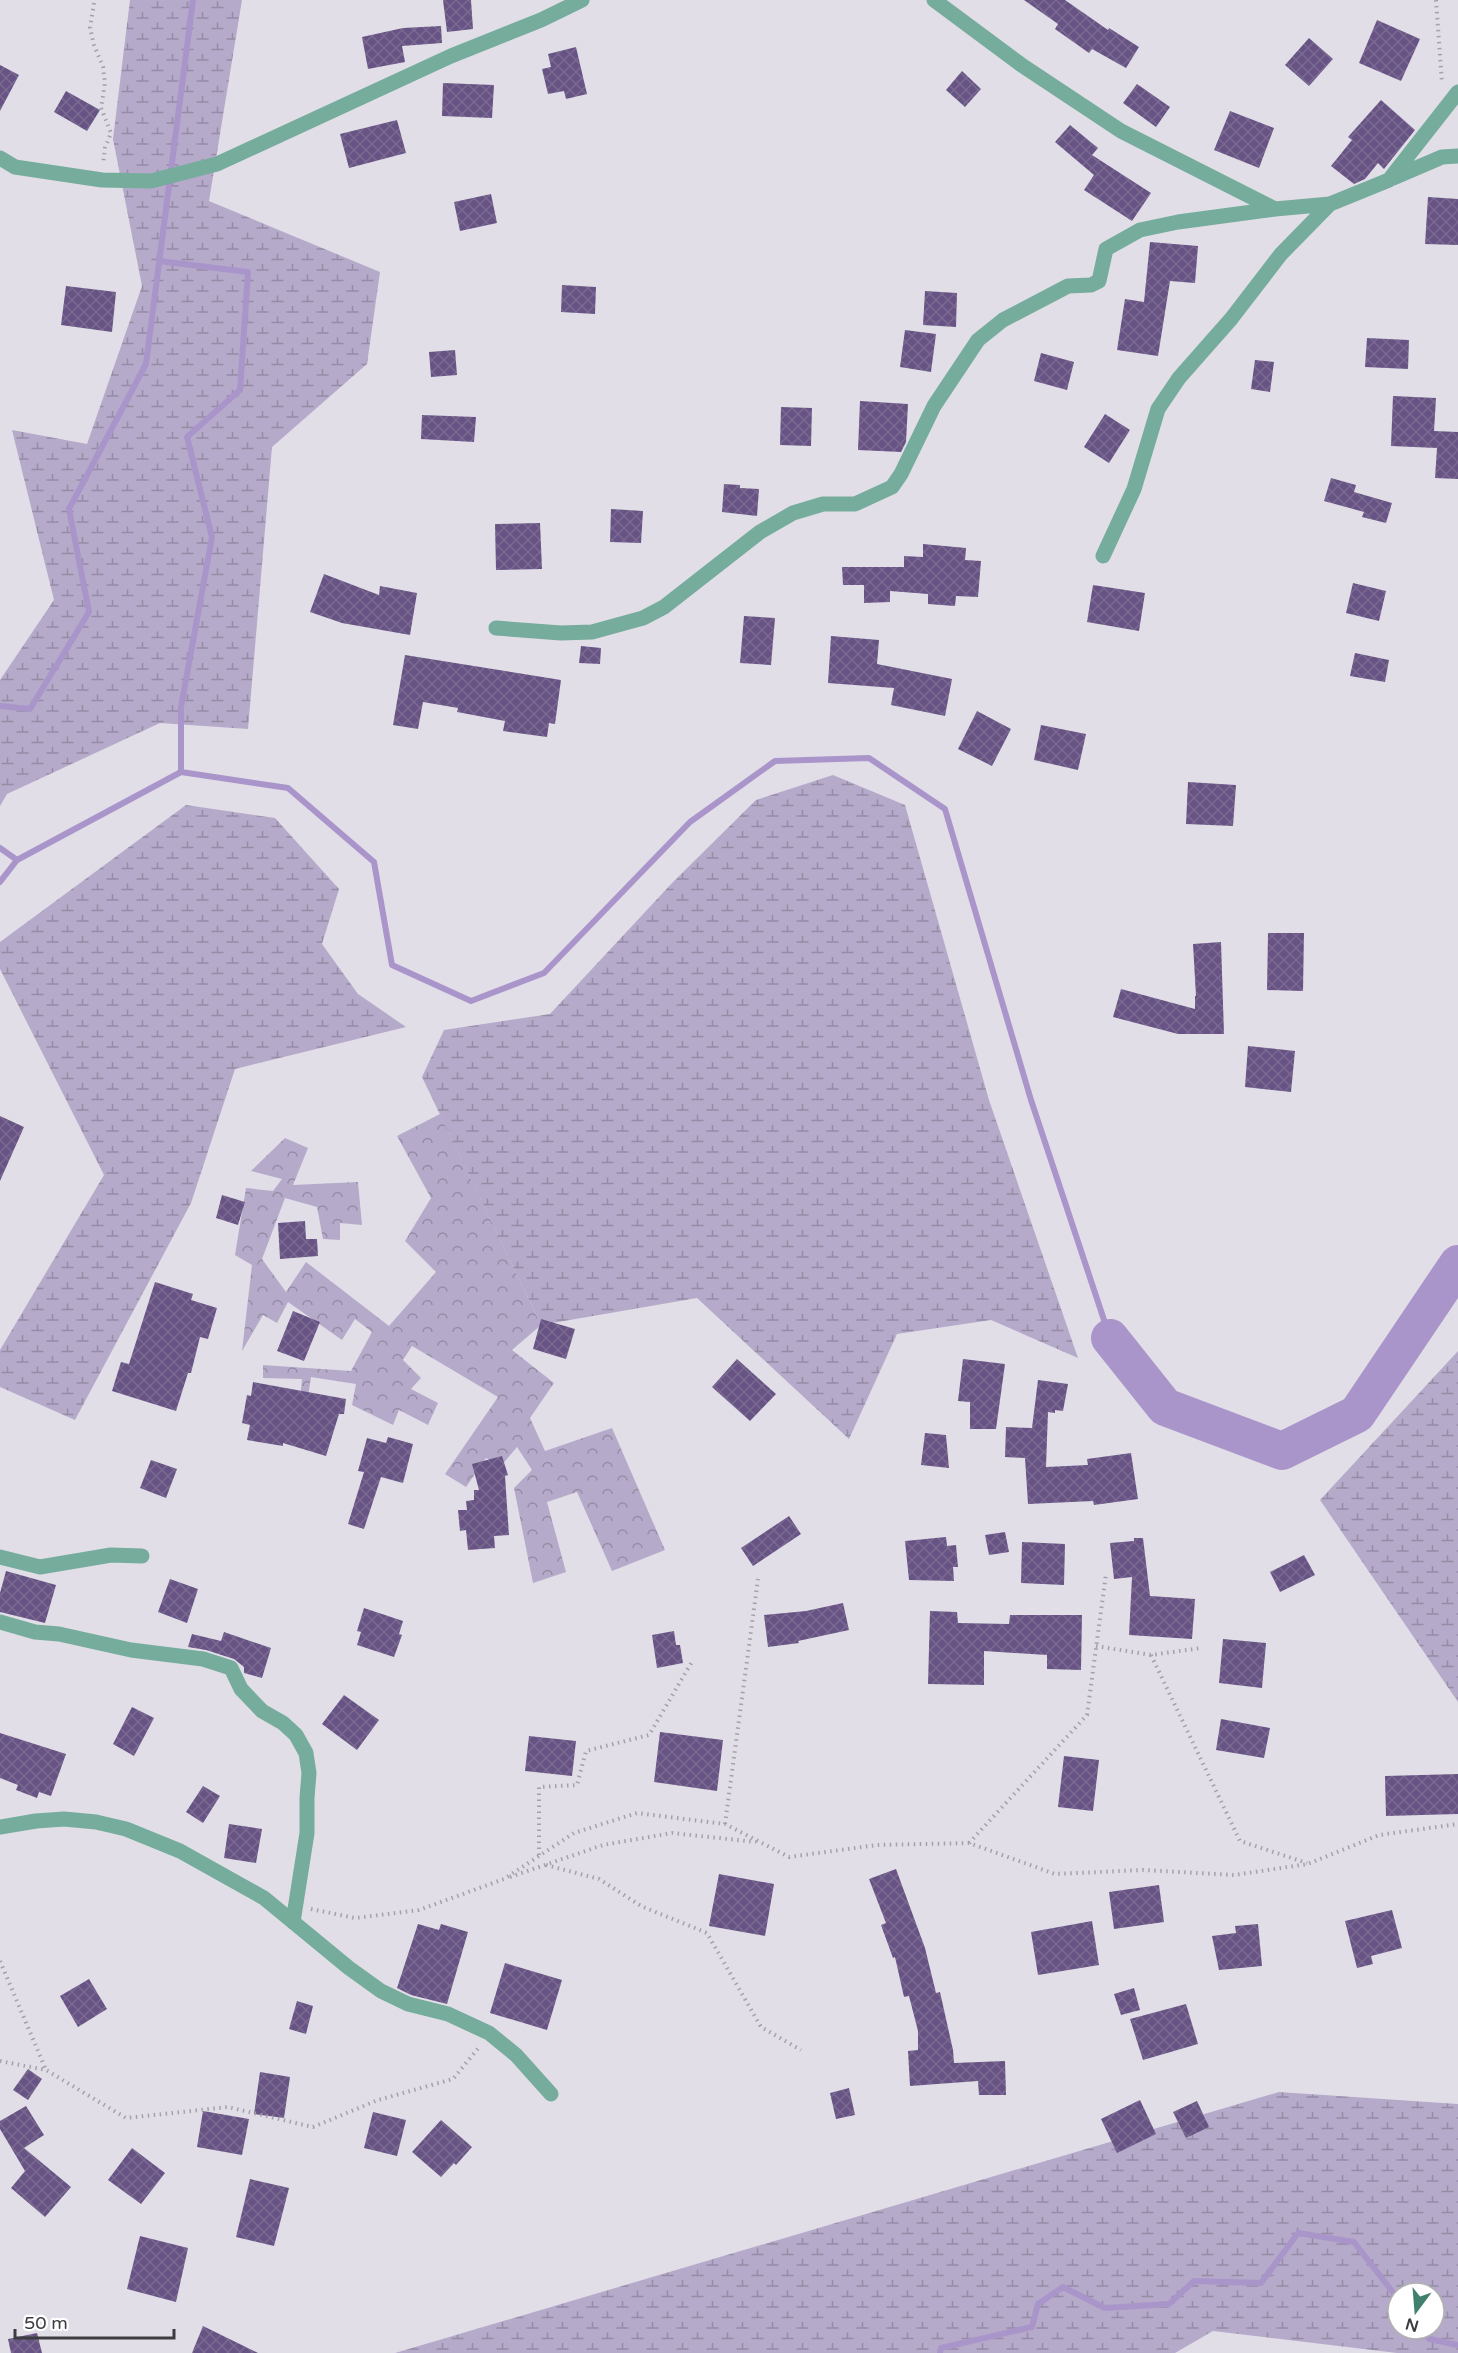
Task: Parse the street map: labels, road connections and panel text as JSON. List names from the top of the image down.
{
  "scale_bar": "50 m",
  "north": "bottom"
}
